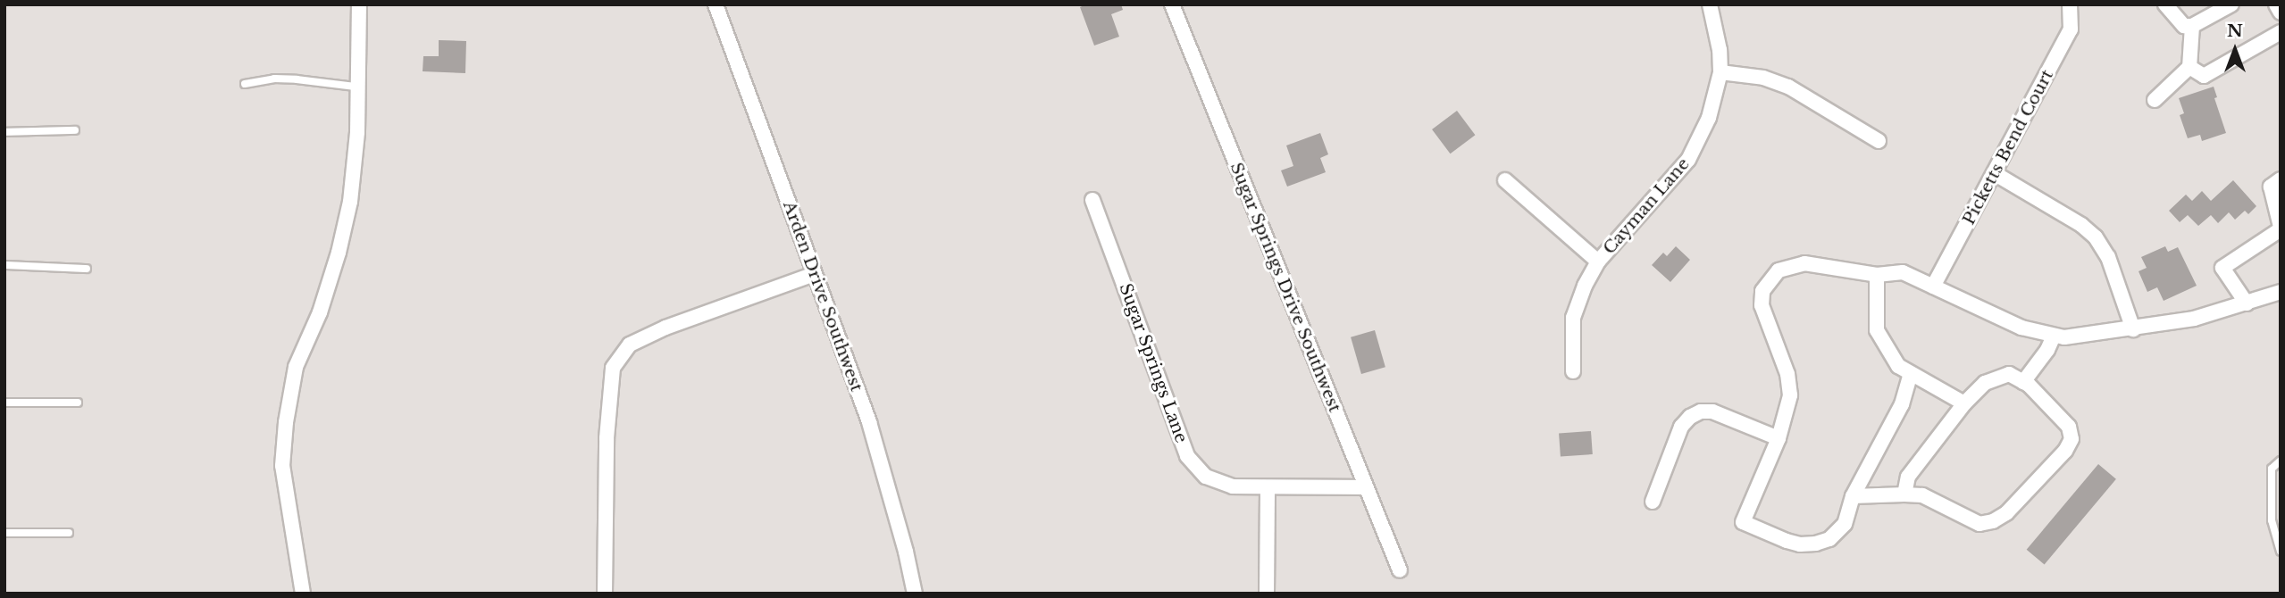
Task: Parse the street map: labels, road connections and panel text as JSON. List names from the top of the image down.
{
  "streets": {
    "street": [
      "Picketts Bend Court",
      "Cayman Lane",
      "Sugar Springs Drive Southwest",
      "Arden Drive Southwest",
      "Sugar Springs Lane"
    ]
  },
  "crossings": [
    ["Sugar Springs Drive Southwest", "Sugar Springs Lane"]
  ],
  "north": "top"
}
